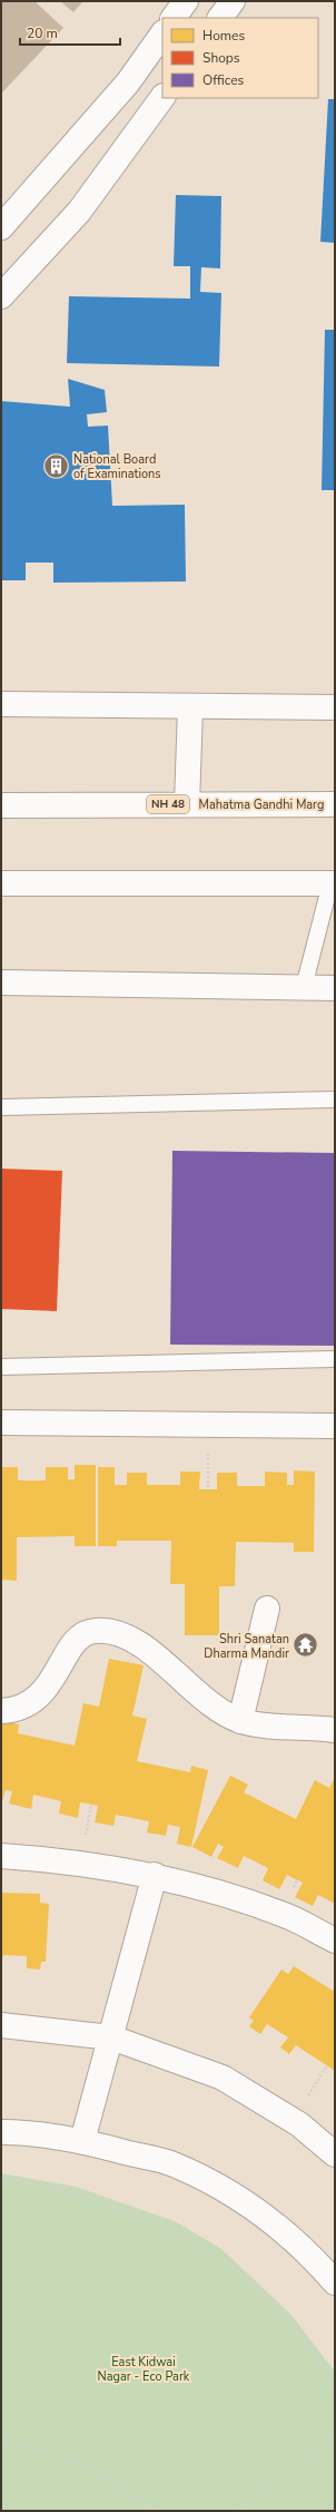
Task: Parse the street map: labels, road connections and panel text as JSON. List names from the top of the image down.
{
  "streets": {
    "street": ["NH 48", "Mahatma Gandhi Marg"]
  },
  "parks": ["East Kidwai Nagar - Eco Park"],
  "places": {
    "building": ["National Board of Examinations"],
    "temple": ["Shri Sanatan Dharma Mandir"]
  },
  "legend": ["Homes", "Shops", "Offices"],
  "scale_bar": "20 m"
}
